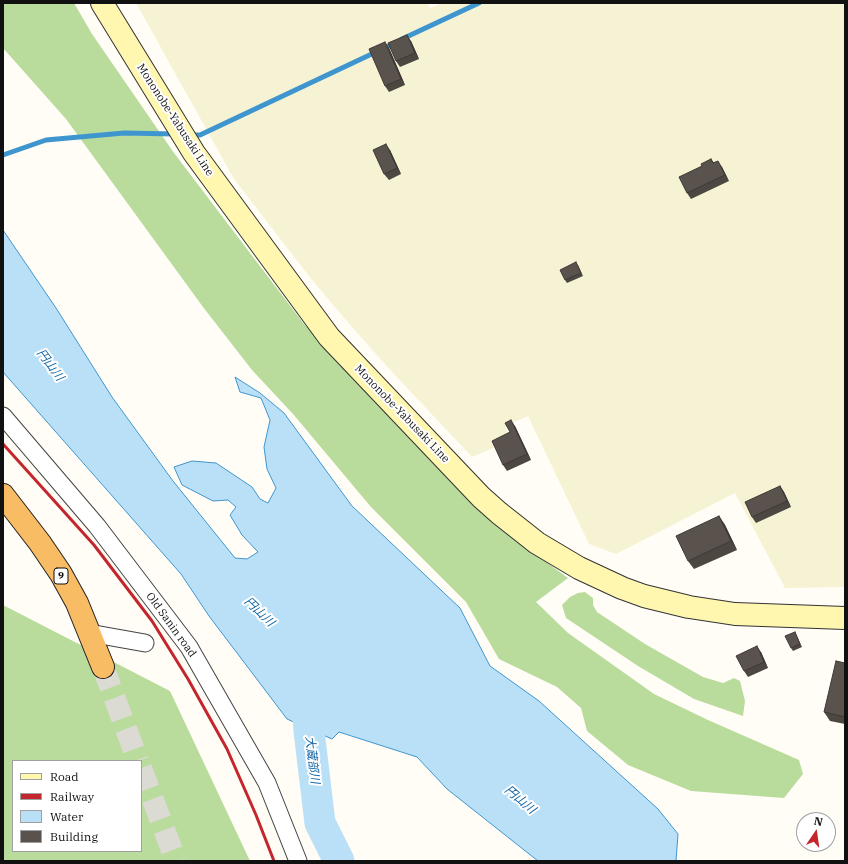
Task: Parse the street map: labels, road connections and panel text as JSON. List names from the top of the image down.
{
  "streets": {
    "highway": ["9"],
    "main road": ["Mononobe-Yabusaki Line"],
    "street": ["Old Sanin road"]
  },
  "water": ["円山川", "大蔵部川"],
  "legend": [
    "Road",
    "Railway",
    "Water",
    "Building"
  ],
  "north": "top"
}
